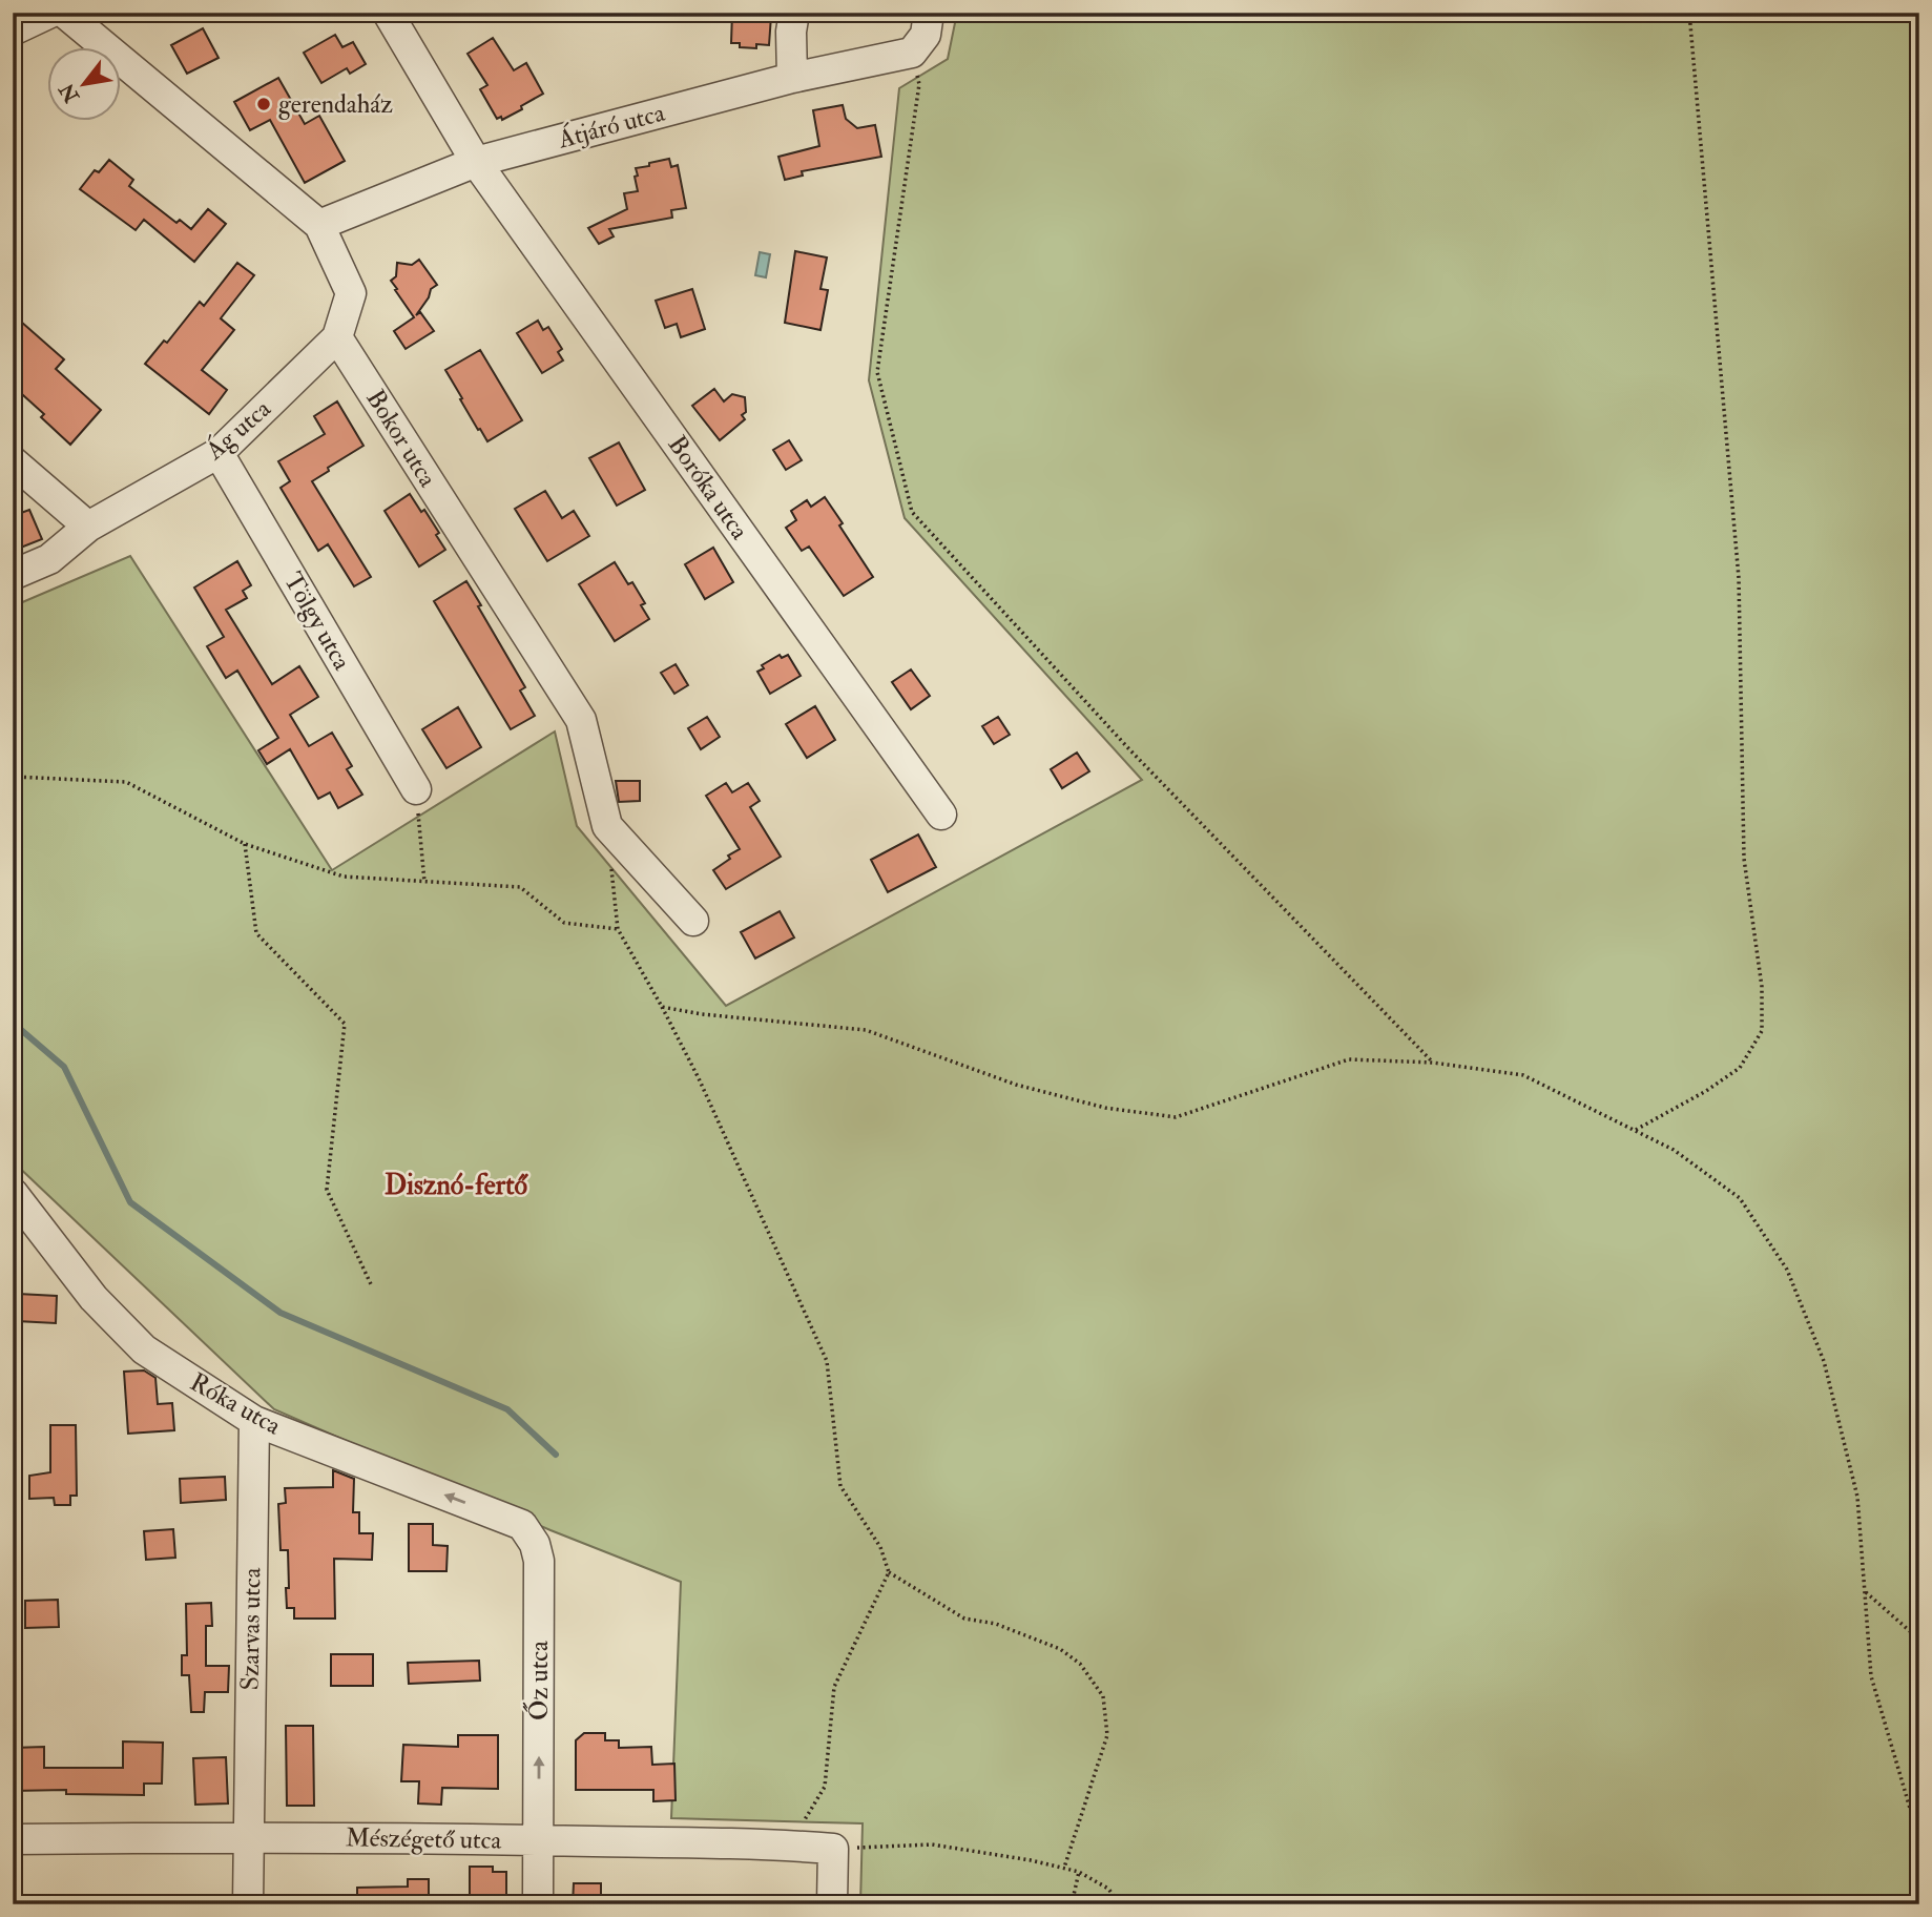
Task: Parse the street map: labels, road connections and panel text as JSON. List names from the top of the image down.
{
  "streets": {
    "street": [
      "Átjáró utca",
      "Ág utca",
      "Bokor utca",
      "Boróka utca",
      "Tölgy utca",
      "Róka utca",
      "Szarvas utca",
      "Őz utca",
      "Mészégető utca"
    ]
  },
  "crossings": [
    ["Átjáró utca", "Boróka utca"],
    ["Ág utca", "Bokor utca"],
    ["Ág utca", "Tölgy utca"],
    ["Róka utca", "Szarvas utca"],
    ["Róka utca", "Őz utca"],
    ["Szarvas utca", "Mészégető utca"],
    ["Őz utca", "Mészégető utca"]
  ],
  "one_way": ["Róka utca", "Őz utca"],
  "districts": ["Disznó-fertő"],
  "places": ["gerendaház"],
  "north": "bottom left"
}
